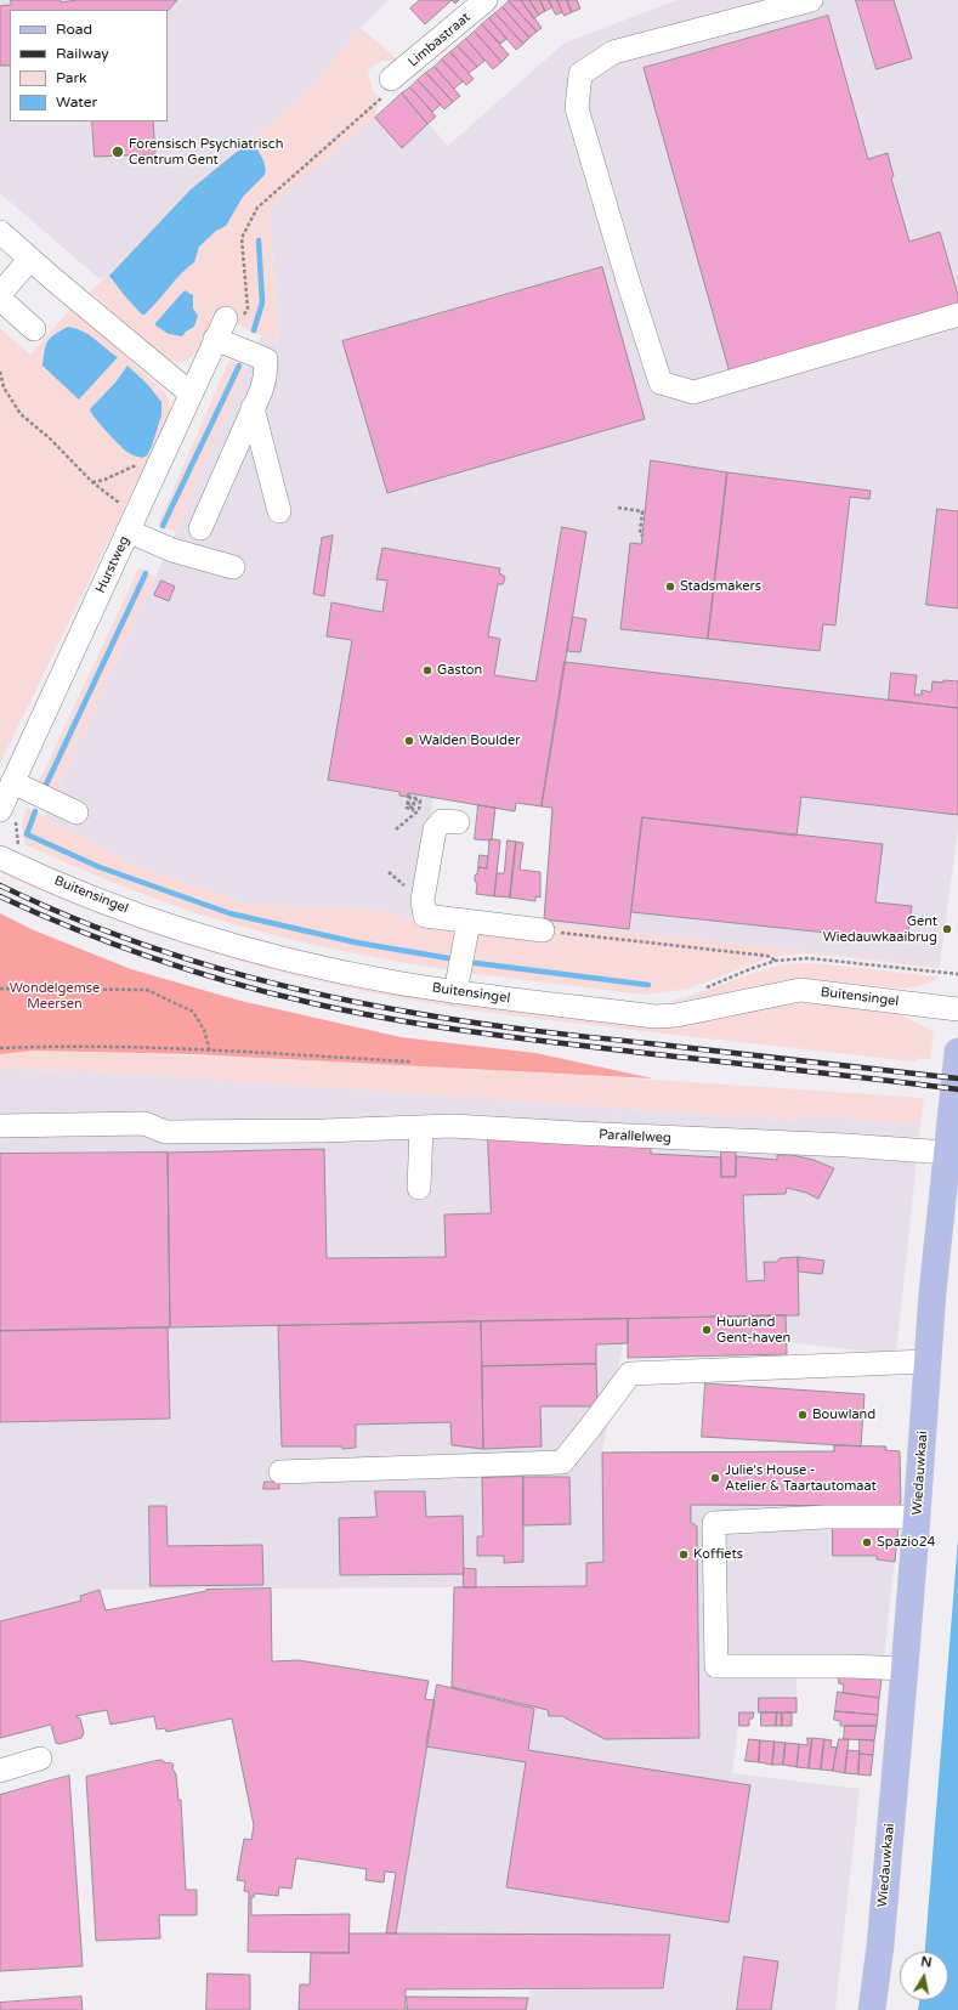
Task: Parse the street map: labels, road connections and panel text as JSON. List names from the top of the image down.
{
  "streets": {
    "main road": ["Wiedauwkaai"],
    "street": [
      "Limbastraat",
      "Hurstweg",
      "Buitensingel",
      "Parallelweg"
    ]
  },
  "crossings": [
    ["Parallelweg", "Wiedauwkaai"]
  ],
  "parks": ["Wondelgemse Meersen"],
  "places": [
    "Forensisch Psychiatrisch Centrum Gent",
    "Stadsmakers",
    "Gaston",
    "Walden Boulder",
    "Gent Wiedauwkaaibrug",
    "Huurland Gent-haven",
    "Bouwland",
    "Julie's House - Atelier & Taartautomaat",
    "Spazio24",
    "Koffiets"
  ],
  "legend": [
    "Road",
    "Railway",
    "Park",
    "Water"
  ],
  "north": "top"
}
